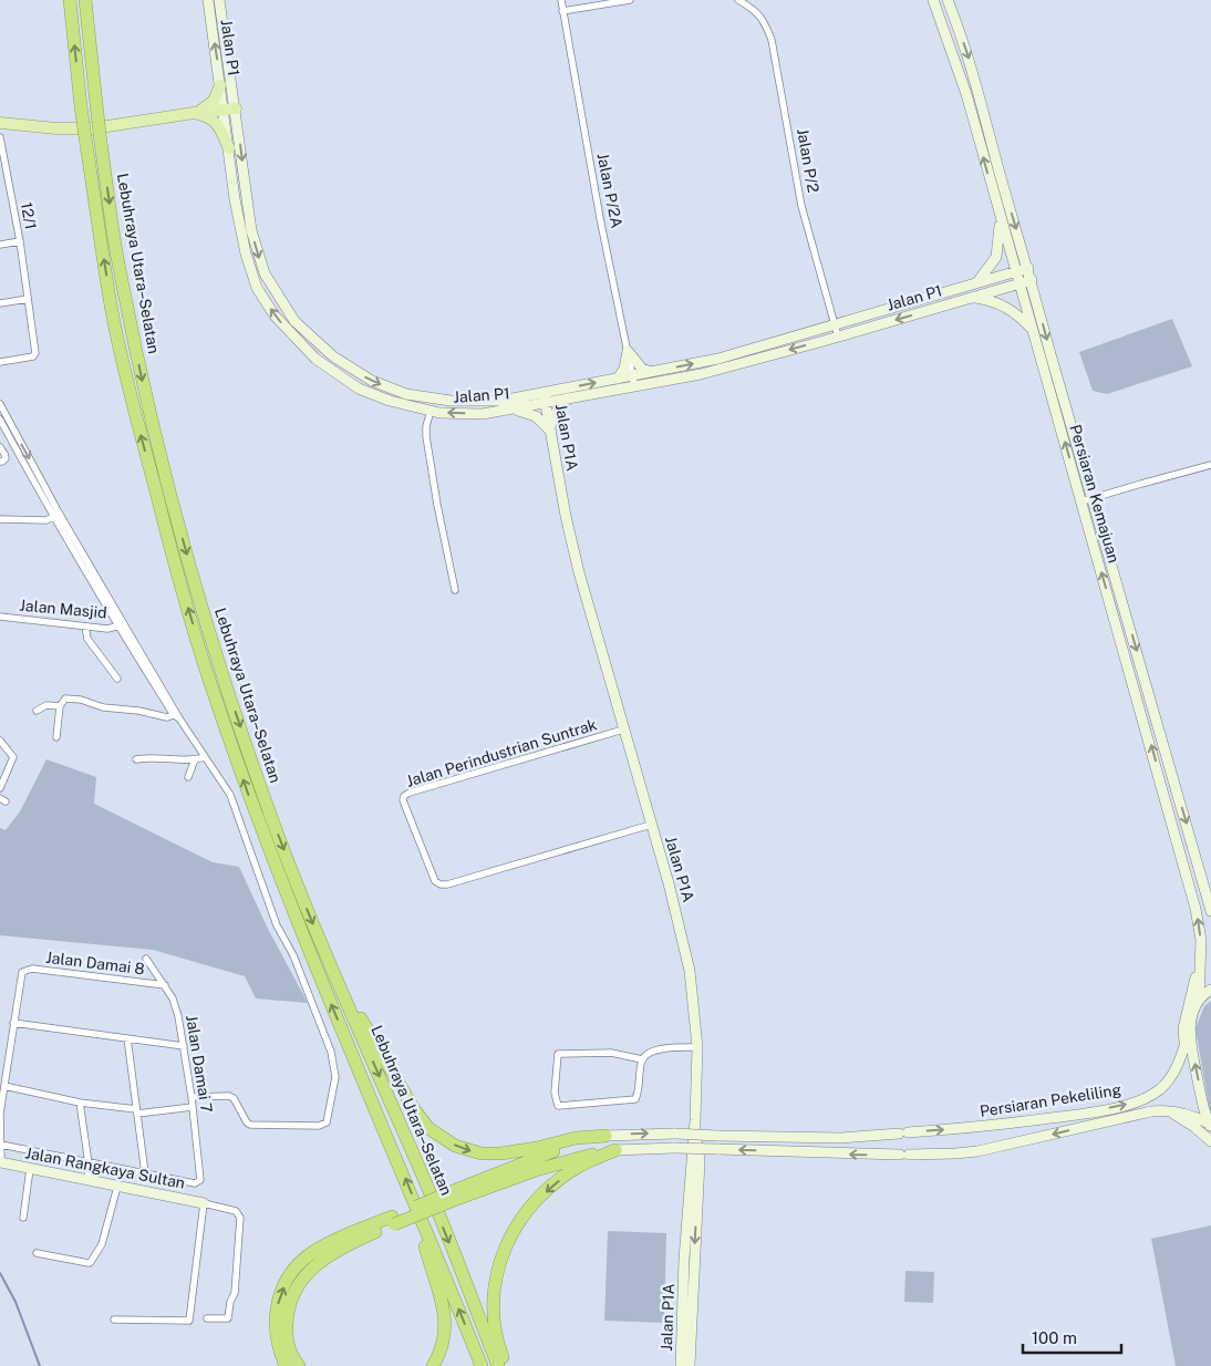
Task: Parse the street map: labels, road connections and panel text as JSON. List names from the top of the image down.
{
  "streets": {
    "highway": ["Lebuhraya Utara–Selatan"],
    "main road": [
      "Jalan P1",
      "Jalan P1A",
      "Persiaran Kemajuan",
      "Persiaran Pekeliling",
      "Jalan Rangkaya Sultan"
    ],
    "street": [
      "Jalan P/2",
      "Jalan P/2A",
      "12/1",
      "Jalan Masjid",
      "Jalan Perindustrian Suntrak",
      "Jalan Damai 8",
      "Jalan Damai 7"
    ]
  },
  "crossings": [
    ["Jalan P1", "Jalan P/2"],
    ["Jalan P1", "Jalan P/2A"],
    ["Jalan P1", "Jalan P1A"],
    ["Jalan P1", "Persiaran Kemajuan"],
    ["Jalan P1A", "Jalan Perindustrian Suntrak"],
    ["Persiaran Kemajuan", "Persiaran Pekeliling"],
    ["Jalan Damai 8", "Jalan Damai 7"]
  ],
  "scale_bar": "100 m"
}
